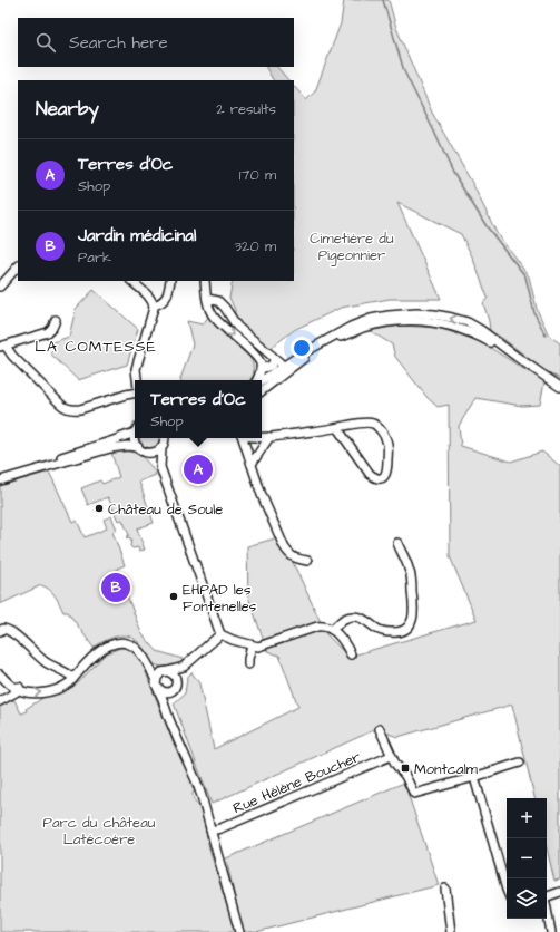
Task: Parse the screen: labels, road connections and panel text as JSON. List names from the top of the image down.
{
  "streets": {
    "street": ["Rue Hélène Boucher"]
  },
  "districts": ["LA COMTESSE"],
  "parks": ["Cimetière du Pigeonnier", "Parc du château Latécoère"],
  "places": {
    "other": ["Château de Soule", "EHPAD les Fontenelles"],
    "transit": ["Montcalm"]
  },
  "page": {
    "search": "Search here",
    "heading": ["Nearby", "2 results"],
    "list": [
      {
        "mark": "A",
        "name": "Terres d'Oc",
        "note": "Shop",
        "value": "170 m"
      },
      {
        "mark": "B",
        "name": "Jardin médicinal",
        "note": "Park",
        "value": "320 m"
      }
    ],
    "popup": ["Terres d'Oc", "Shop"],
    "pins": ["A", "B"],
    "map_buttons": ["+", "−"]
  }
}
